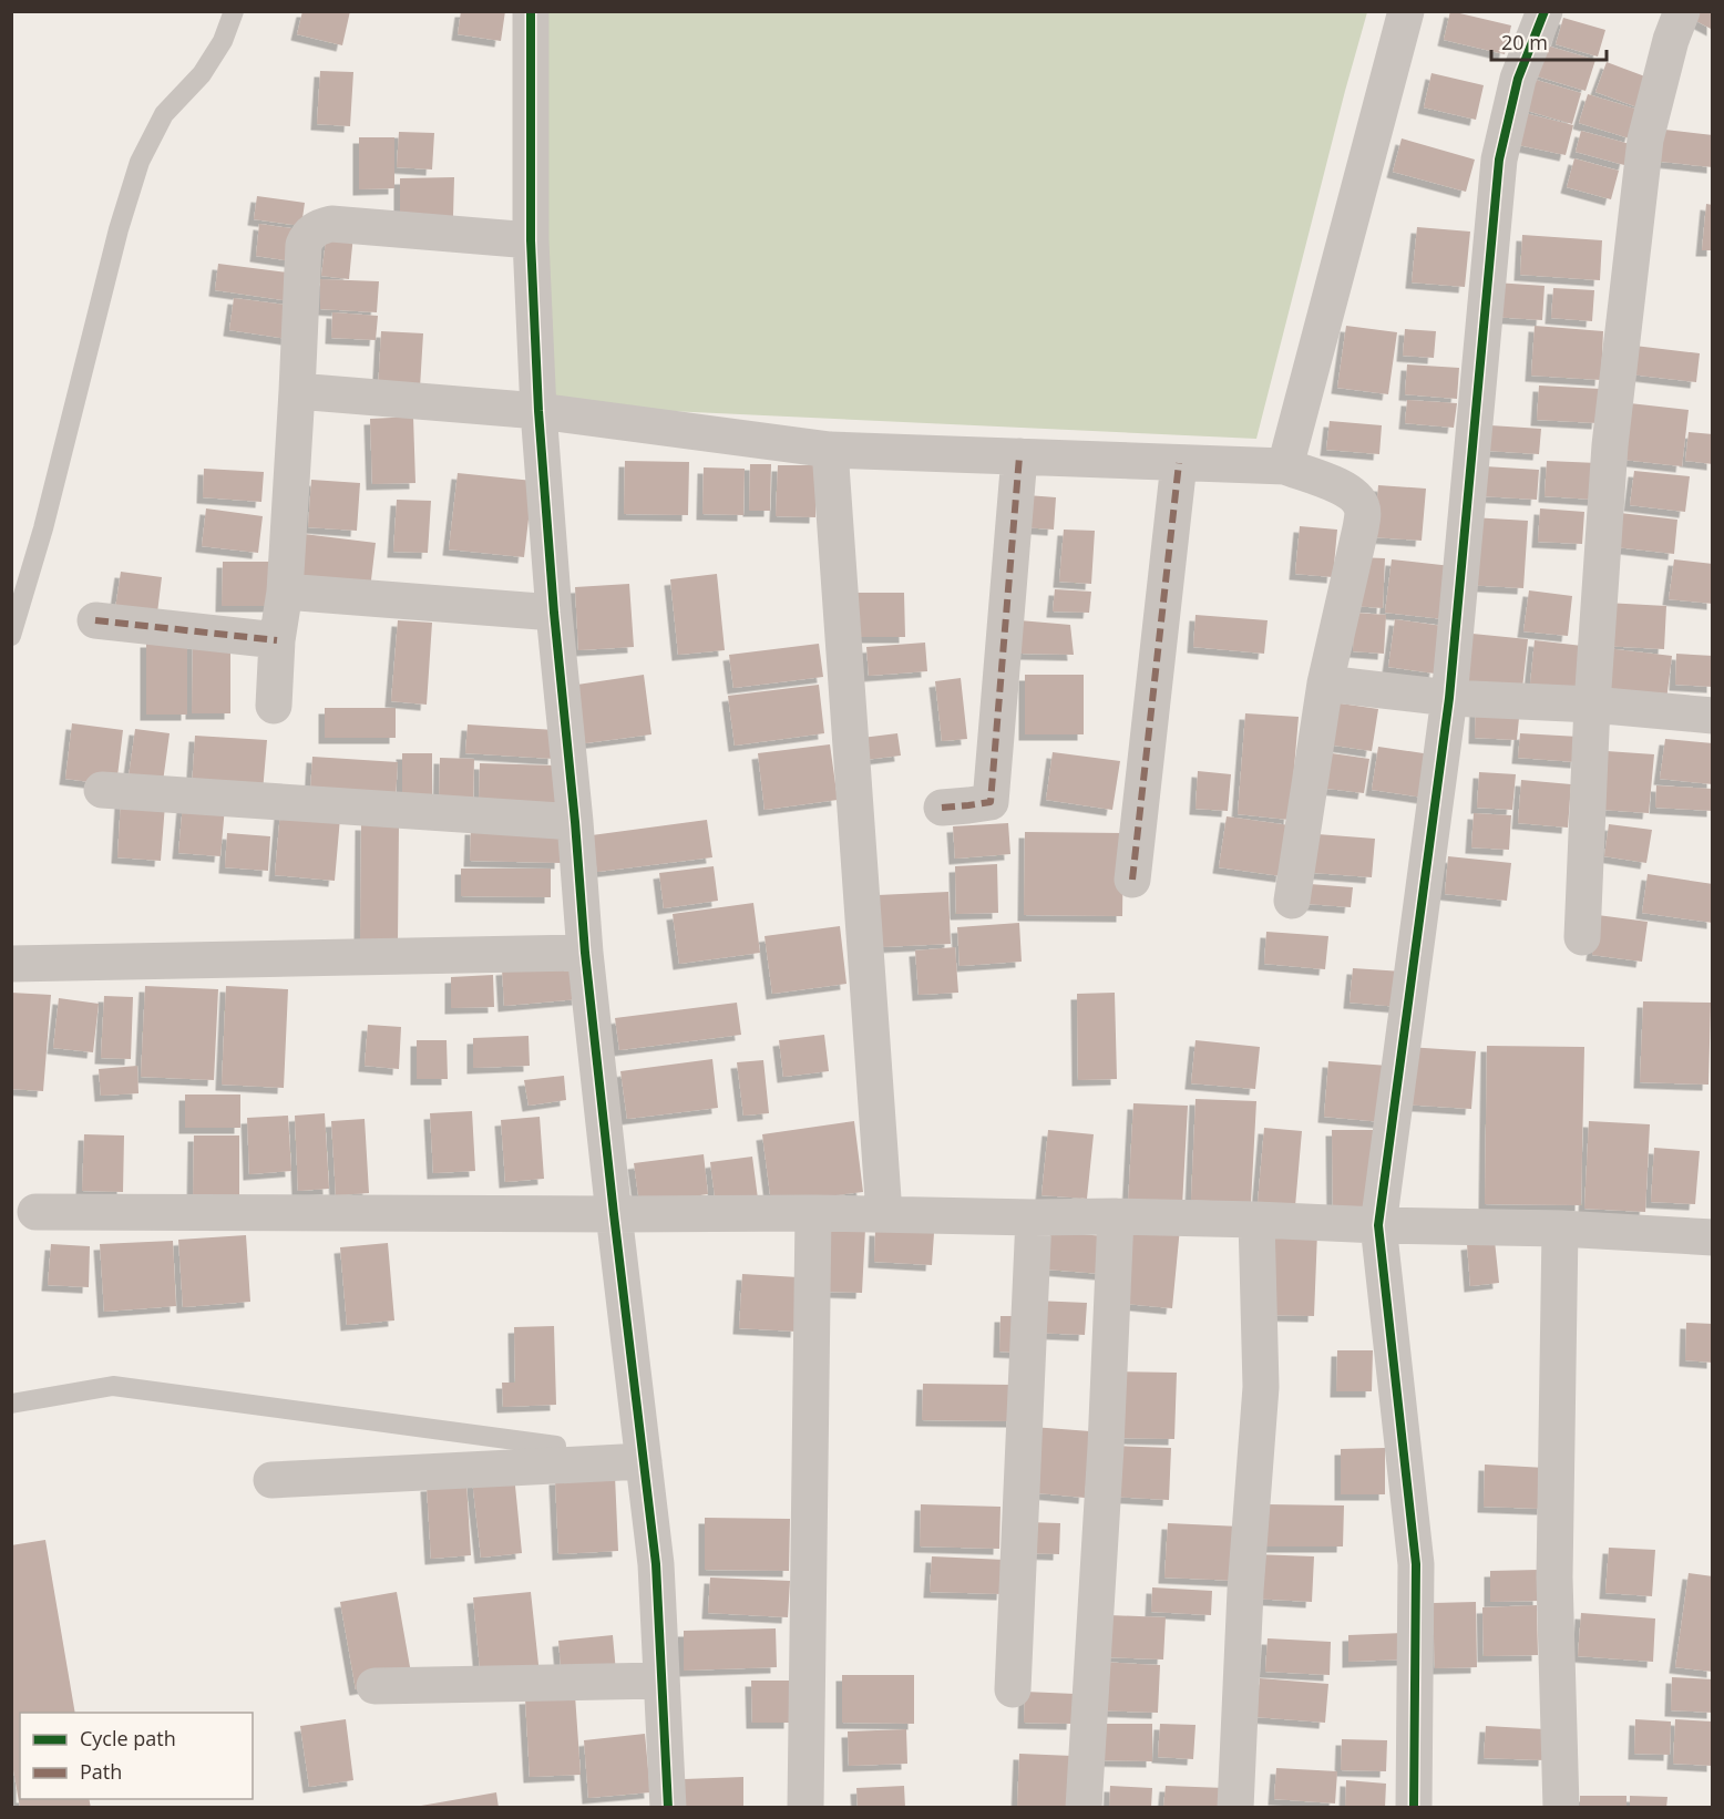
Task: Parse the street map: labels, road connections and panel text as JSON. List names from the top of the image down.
{
  "legend": ["Cycle path", "Path"],
  "scale_bar": "20 m"
}
